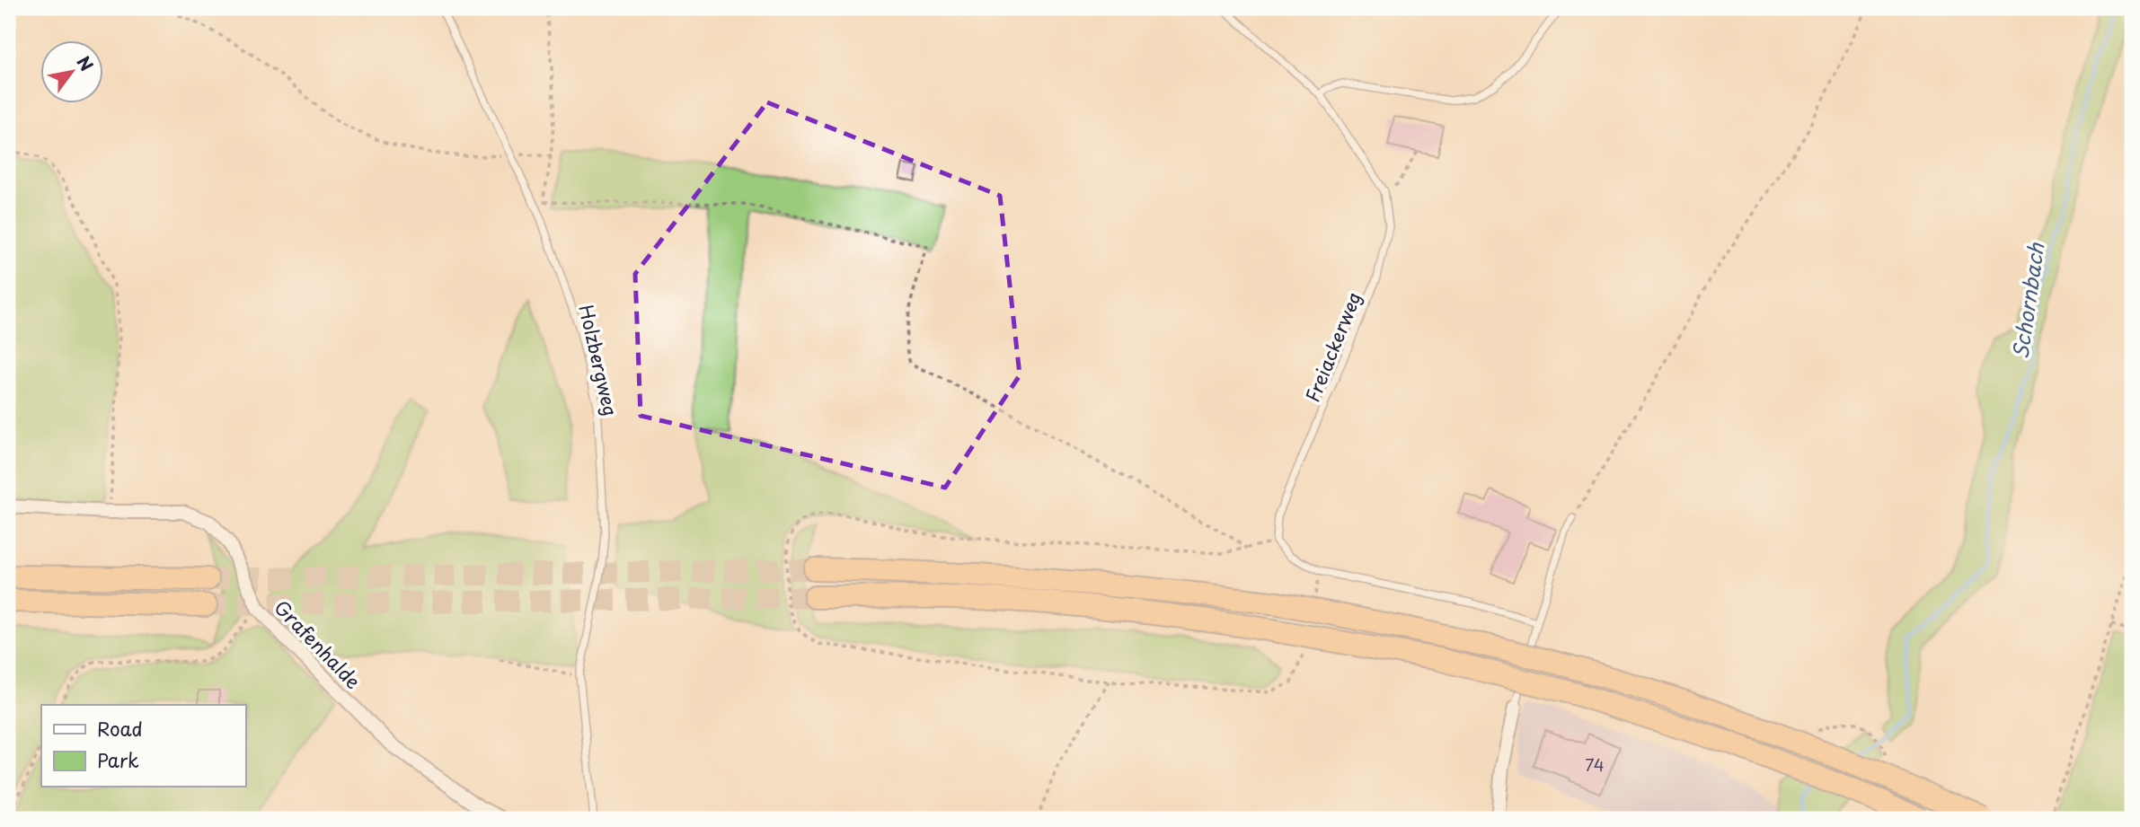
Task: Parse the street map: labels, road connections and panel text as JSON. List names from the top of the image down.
{
  "streets": {
    "street": ["Grafenhalde"],
    "lane": ["Freiackerweg", "Holzbergweg"]
  },
  "water": ["Schornbach"],
  "house_numbers": ["74"],
  "legend": ["Road", "Park"],
  "north": "top right"
}
